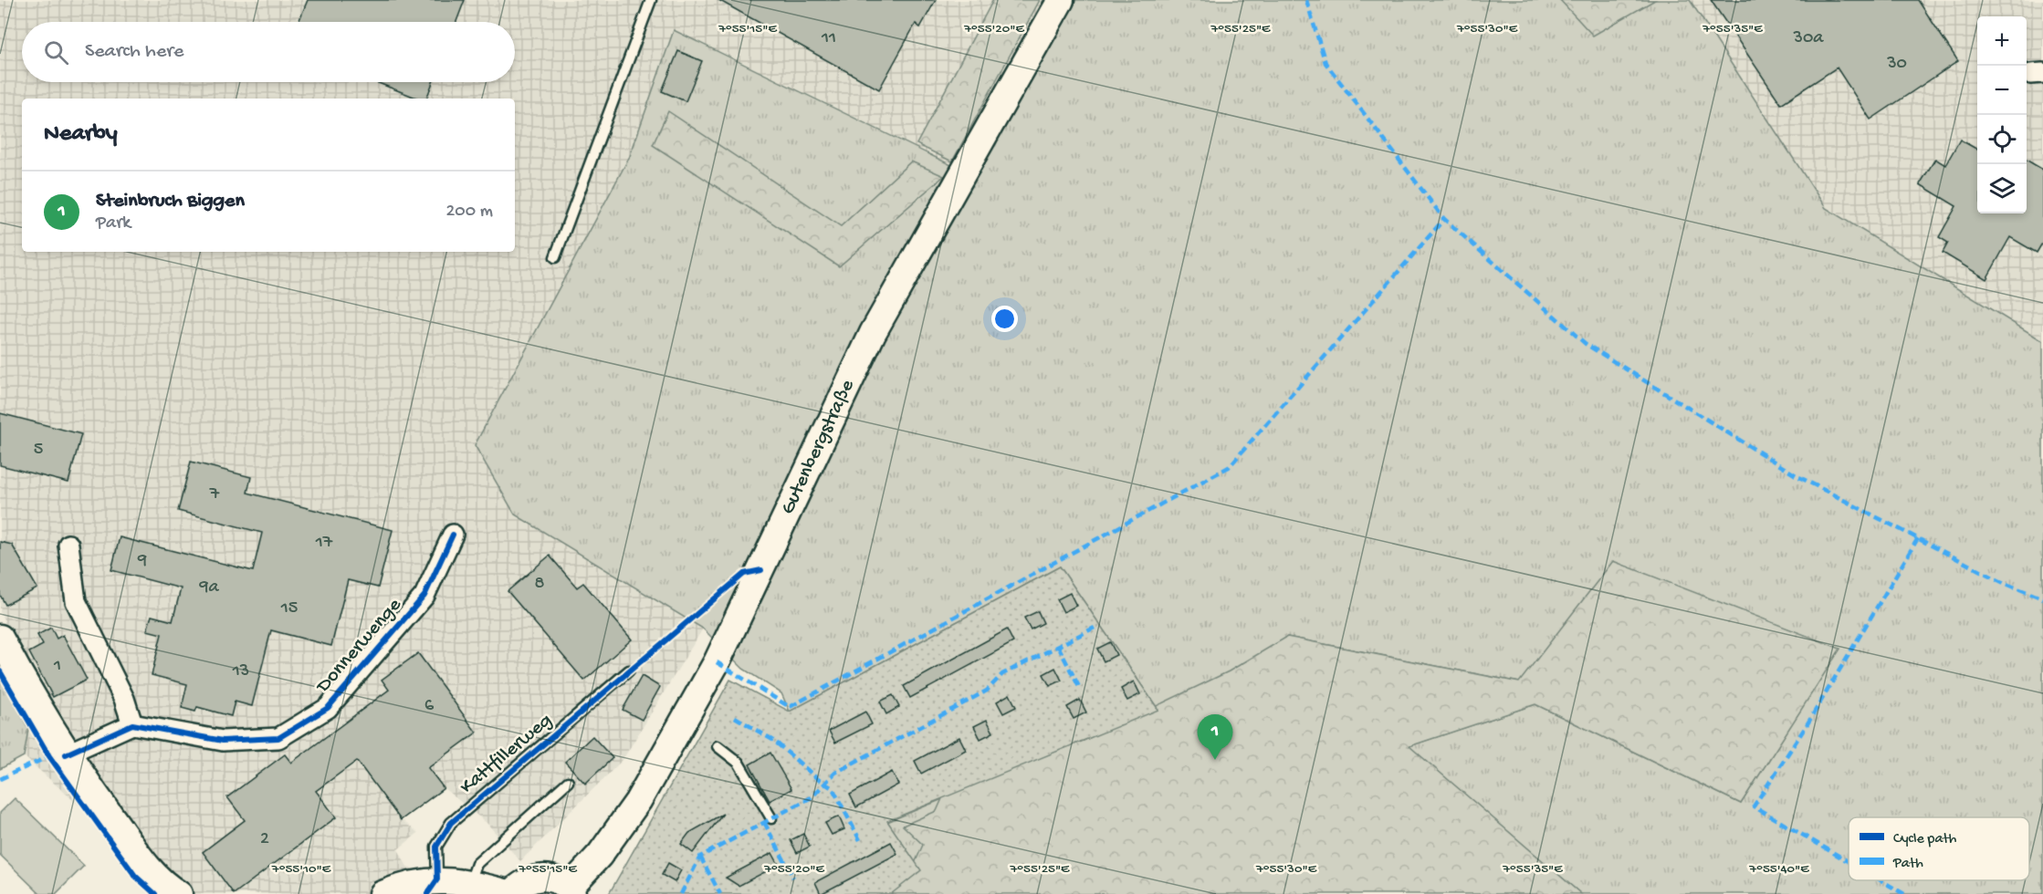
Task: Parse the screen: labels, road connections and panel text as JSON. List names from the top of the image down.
{
  "streets": {
    "main road": ["Gutenbergstraße"],
    "street": ["Donnerwenge"],
    "lane": ["Kattfillerweg"]
  },
  "house_numbers": [
    "11",
    "30a",
    "30",
    "5",
    "7",
    "17",
    "9",
    "8",
    "9a",
    "15",
    "1",
    "13",
    "6",
    "2"
  ],
  "legend": ["Cycle path", "Path"],
  "page": {
    "map_buttons": ["+", "−"],
    "search": "Search here",
    "heading": "Nearby",
    "list": [
      {
        "mark": "1",
        "name": "Steinbruch Biggen",
        "note": "Park",
        "value": "200 m"
      }
    ],
    "pins": "1"
  },
  "coordinates": [
    "7°55'15\"E",
    "7°55'20\"E",
    "7°55'25\"E",
    "7°55'30\"E",
    "7°55'35\"E",
    "7°55'10\"E",
    "7°55'40\"E"
  ]
}
